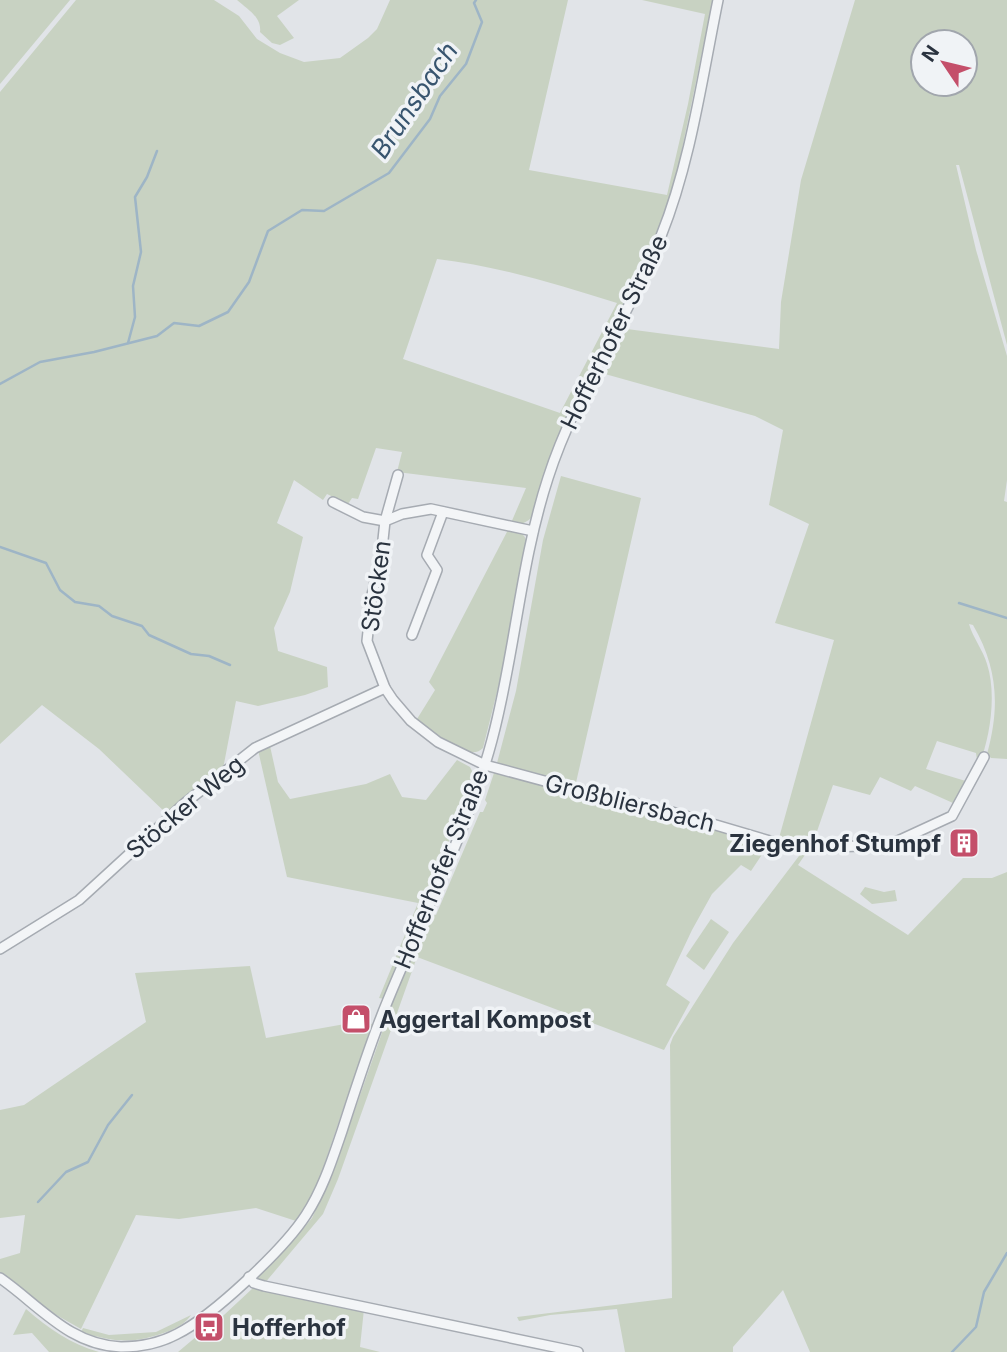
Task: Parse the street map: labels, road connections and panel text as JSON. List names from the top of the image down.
{
  "streets": {
    "street": [
      "Hofferhofer Straße",
      "Stöcken",
      "Großbliersbach",
      "Stöcker Weg"
    ]
  },
  "crossings": [
    ["Hofferhofer Straße", "Stöcken"],
    ["Hofferhofer Straße", "Großbliersbach"],
    ["Stöcken", "Großbliersbach"],
    ["Stöcken", "Stöcker Weg"]
  ],
  "water": ["Brunsbach"],
  "places": {
    "building": ["Ziegenhof Stumpf"],
    "shop": ["Aggertal Kompost"],
    "bus stop": ["Hofferhof"]
  },
  "north": "top left"
}
